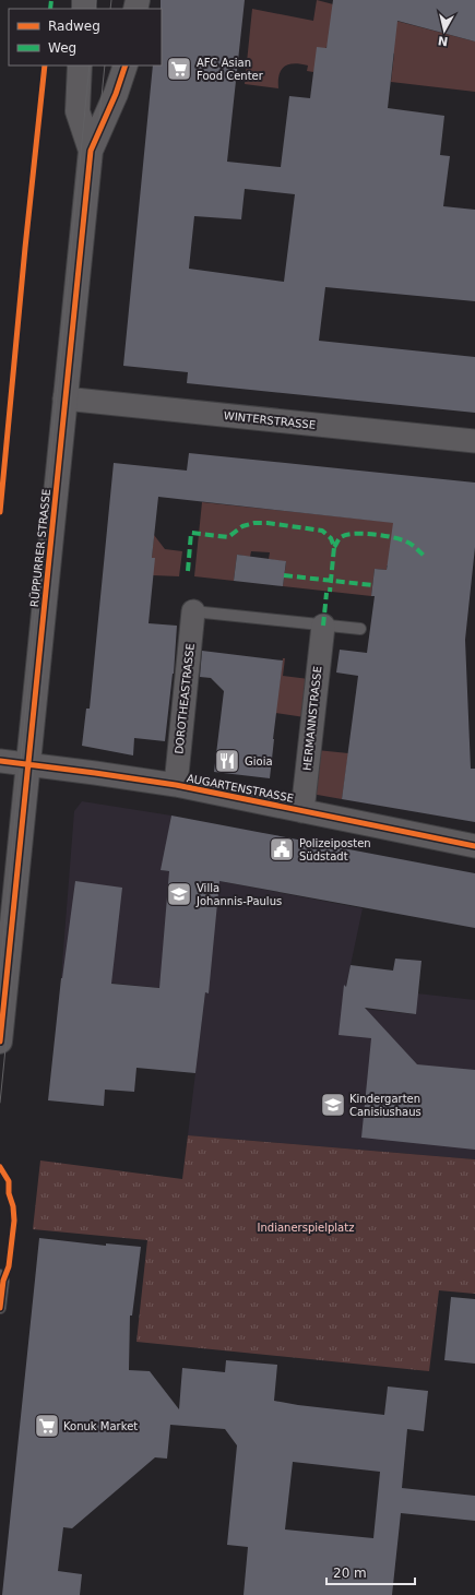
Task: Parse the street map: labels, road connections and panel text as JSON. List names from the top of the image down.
{
  "streets": {
    "main road": ["RÜPPURRER STRASSE"],
    "street": [
      "WINTERSTRASSE",
      "DOROTHEASTRASSE",
      "HERMANNSTRASSE",
      "AUGARTENSTRASSE"
    ]
  },
  "crossings": [
    ["WINTERSTRASSE", "RÜPPURRER STRASSE"],
    ["RÜPPURRER STRASSE", "AUGARTENSTRASSE"],
    ["DOROTHEASTRASSE", "AUGARTENSTRASSE"],
    ["HERMANNSTRASSE", "AUGARTENSTRASSE"]
  ],
  "parks": ["Indianerspielplatz"],
  "places": {
    "supermarket": ["AFC Asian Food Center", "Konuk Market"],
    "restaurant": ["Gioia"],
    "public building": ["Polizeiposten Südstadt"],
    "school or university": ["Villa Johannis-Paulus", "Kindergarten Canisiushaus"]
  },
  "legend": ["Radweg", "Weg"],
  "scale_bar": "20 m",
  "north": "bottom"
}
